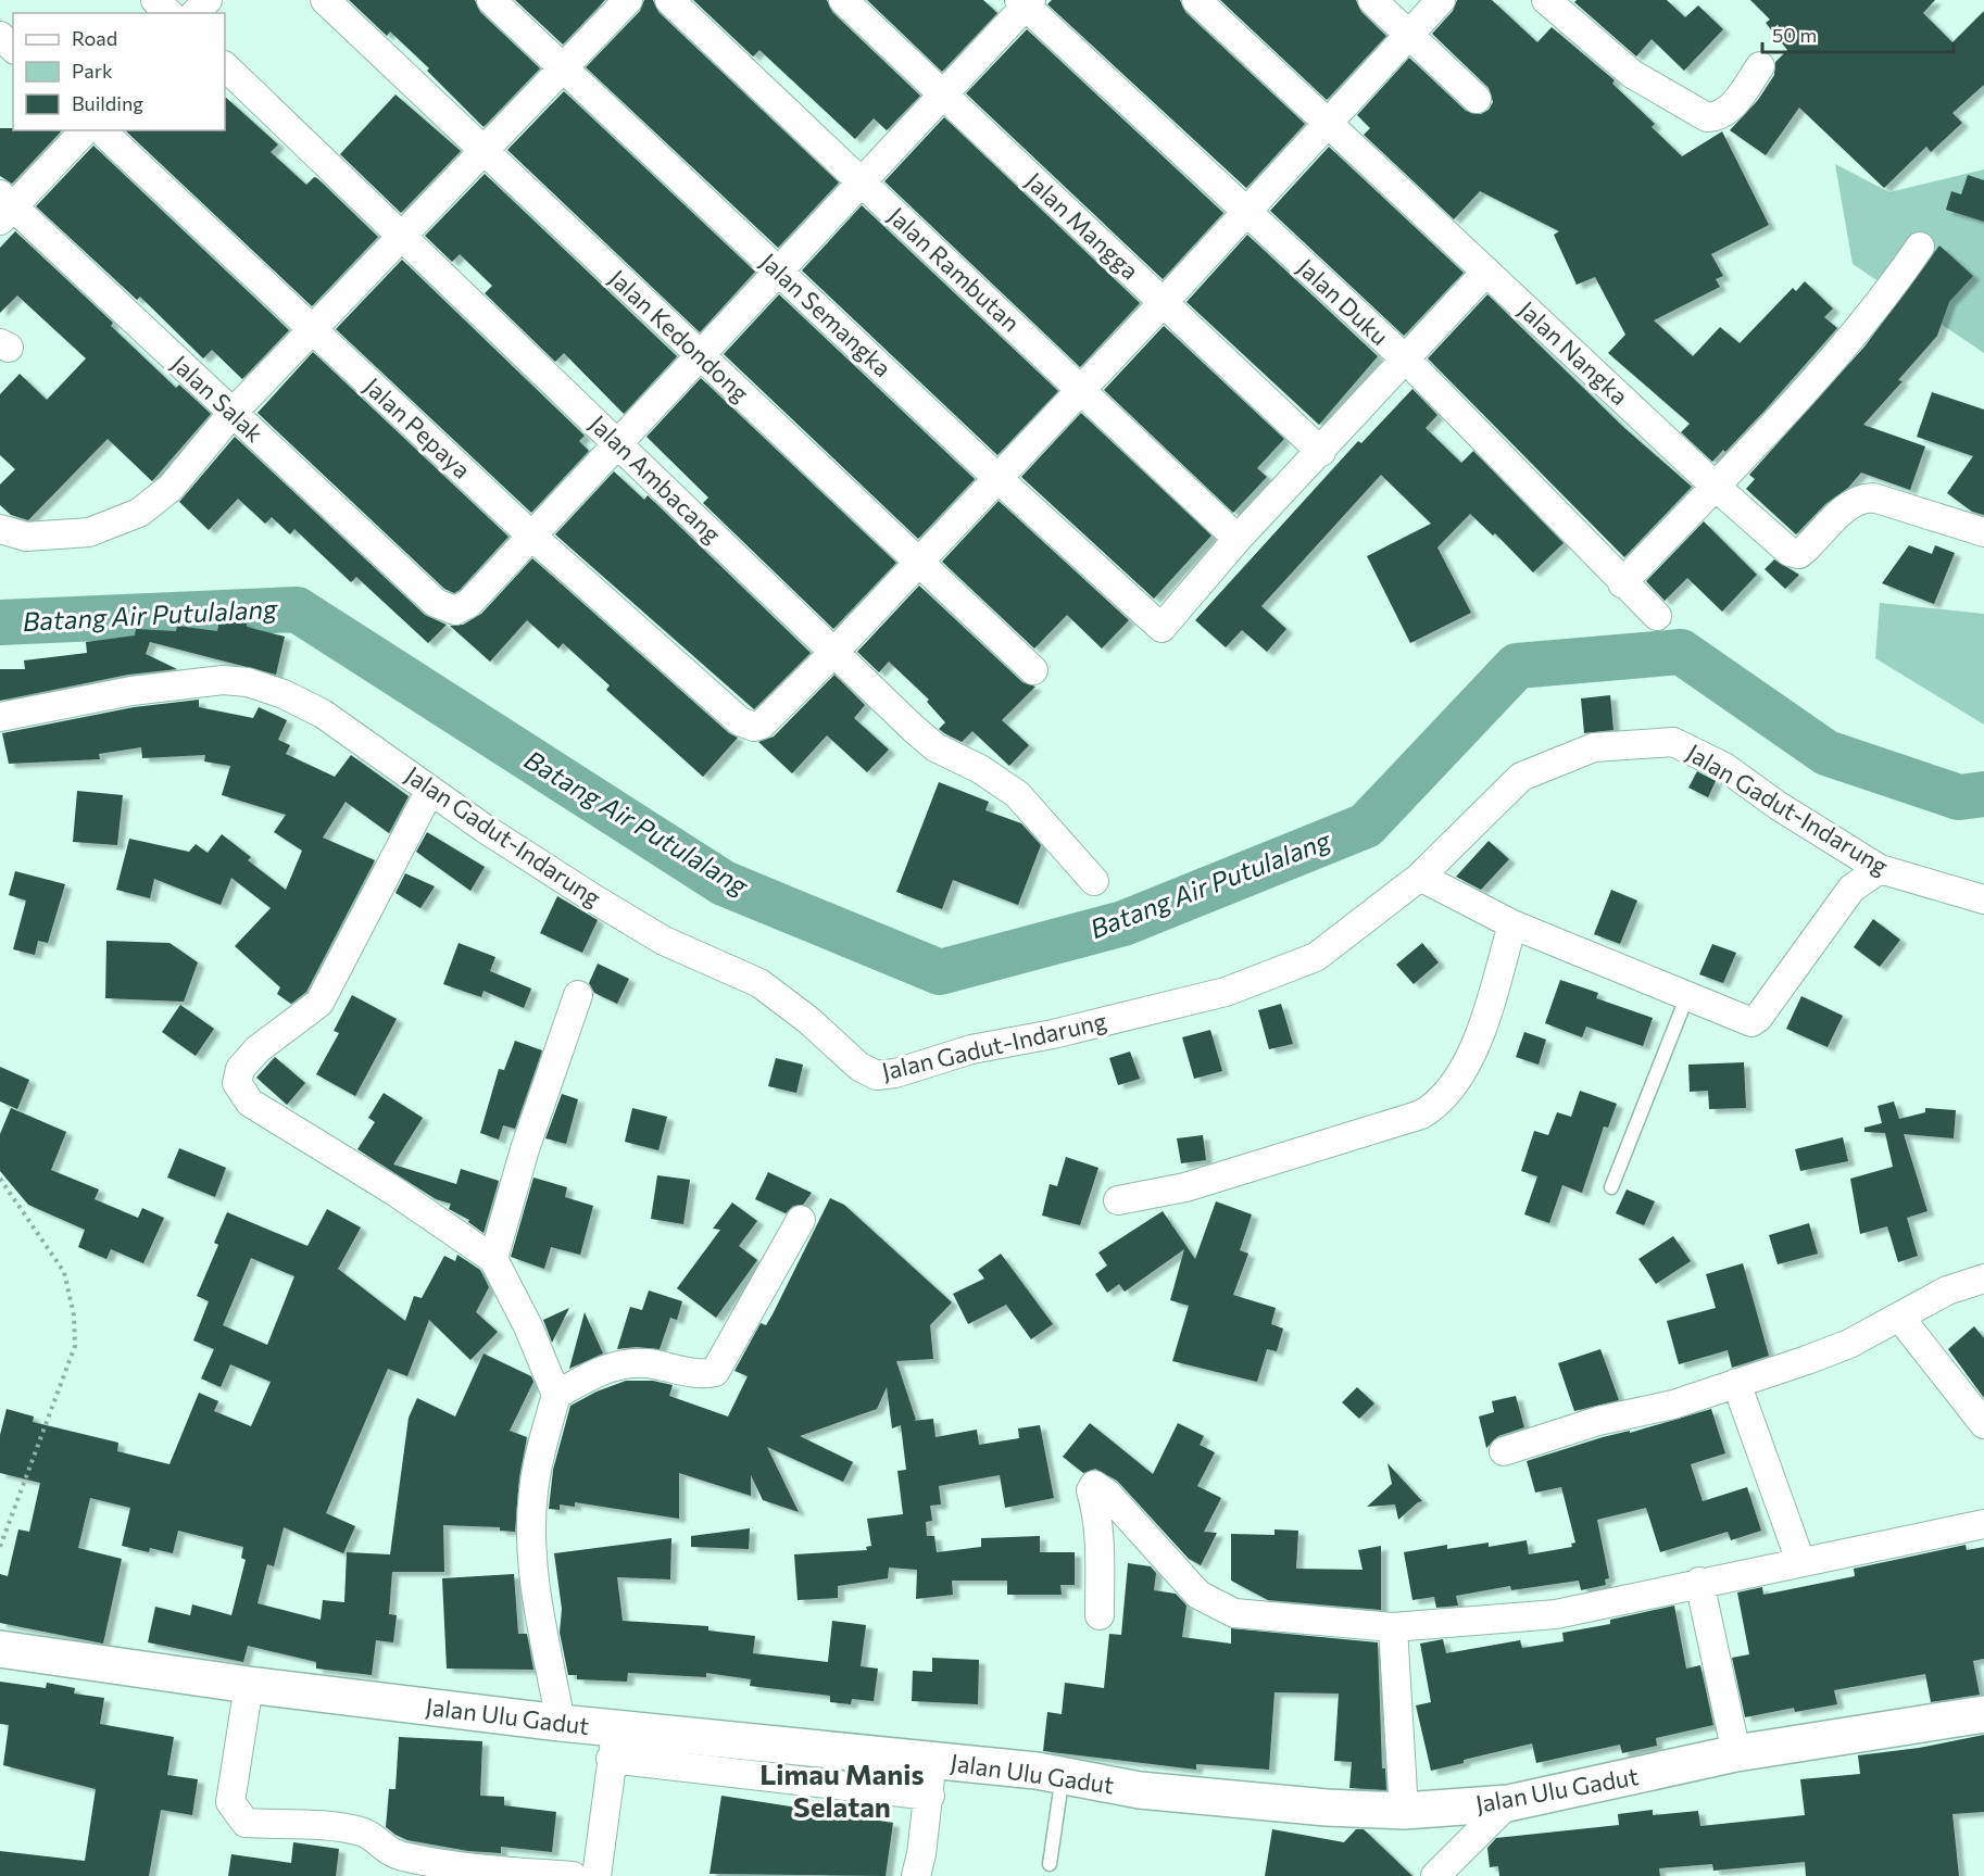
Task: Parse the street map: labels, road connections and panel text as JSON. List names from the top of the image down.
{
  "streets": {
    "street": [
      "Jalan Mangga",
      "Jalan Rambutan",
      "Jalan Duku",
      "Jalan Semangka",
      "Jalan Kedondong",
      "Jalan Nangka",
      "Jalan Salak",
      "Jalan Pepaya",
      "Jalan Ambacang",
      "Jalan Gadut-Indarung",
      "Jalan Ulu Gadut"
    ]
  },
  "crossings": [
    ["Jalan Rambutan", "Jalan Semangka"],
    ["Jalan Salak", "Jalan Pepaya"],
    ["Jalan Pepaya", "Jalan Ambacang"]
  ],
  "districts": ["Limau Manis Selatan"],
  "water": ["Batang Air Putulalang"],
  "legend": ["Road", "Park", "Building"],
  "scale_bar": "50 m"
}
